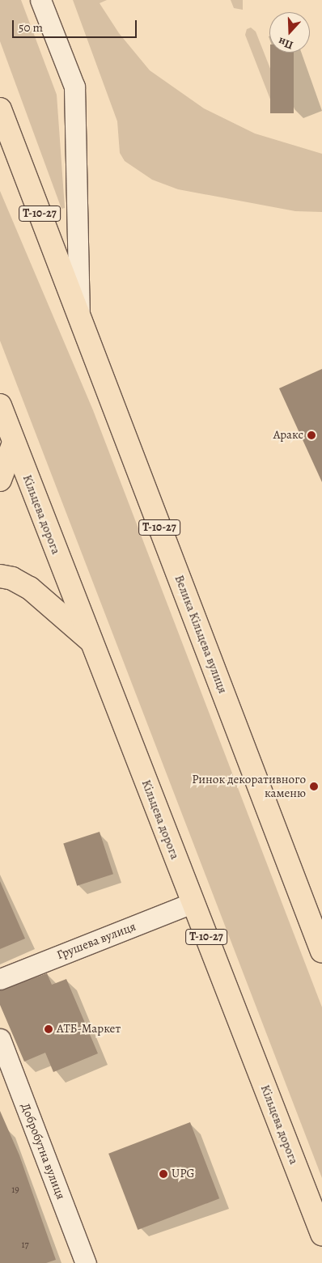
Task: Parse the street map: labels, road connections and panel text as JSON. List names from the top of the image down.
{
  "streets": {
    "main road": ["Т-10-27", "Кільцева дорога", "Велика Кільцева вулиця"],
    "street": ["Грушева вулиця", "Добробутна вулиця"]
  },
  "crossings": [
    ["Т-10-27", "Велика Кільцева вулиця"],
    ["Кільцева дорога", "Грушева вулиця"]
  ],
  "places": [
    "Аракс",
    "Ринок декоративного каменю",
    "АТБ-Маркет",
    "UPG"
  ],
  "house_numbers": ["19", "17"],
  "scale_bar": "50 m",
  "north": "bottom"
}
